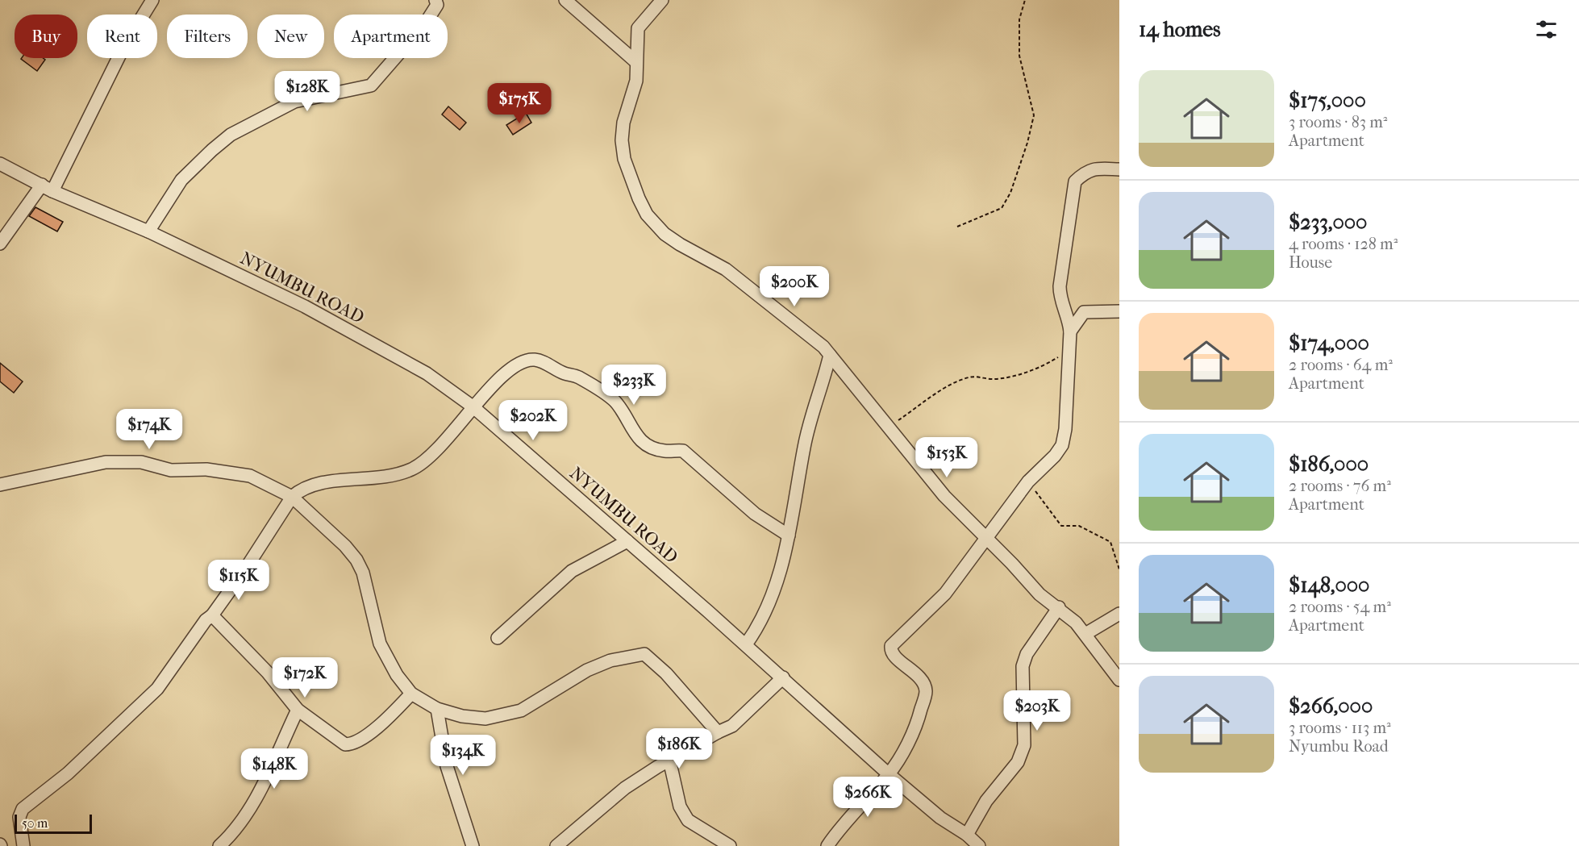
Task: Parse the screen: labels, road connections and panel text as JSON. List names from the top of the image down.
{
  "streets": {
    "street": ["NYUMBU ROAD"]
  },
  "scale_bar": "50 m",
  "page": {
    "heading": "14 homes",
    "chip": [
      "Buy",
      "Rent",
      "Filters",
      "New",
      "Apartment"
    ],
    "list": [
      {
        "name": "$175,000",
        "note": "3 rooms · 83 m² · Apartment"
      },
      {
        "name": "$233,000",
        "note": "4 rooms · 128 m² · House"
      },
      {
        "name": "$174,000",
        "note": "2 rooms · 64 m² · Apartment"
      },
      {
        "name": "$186,000",
        "note": "2 rooms · 76 m² · Apartment"
      },
      {
        "name": "$148,000",
        "note": "2 rooms · 54 m² · Apartment"
      },
      {
        "name": "$266,000",
        "note": "3 rooms · 113 m² · Nyumbu Road"
      }
    ],
    "price": [
      "$128K",
      "$175K",
      "$200K",
      "$233K",
      "$202K",
      "$174K",
      "$153K",
      "$115K",
      "$172K",
      "$203K",
      "$186K",
      "$134K",
      "$148K",
      "$266K"
    ],
    "scale": "50 m"
  }
}
